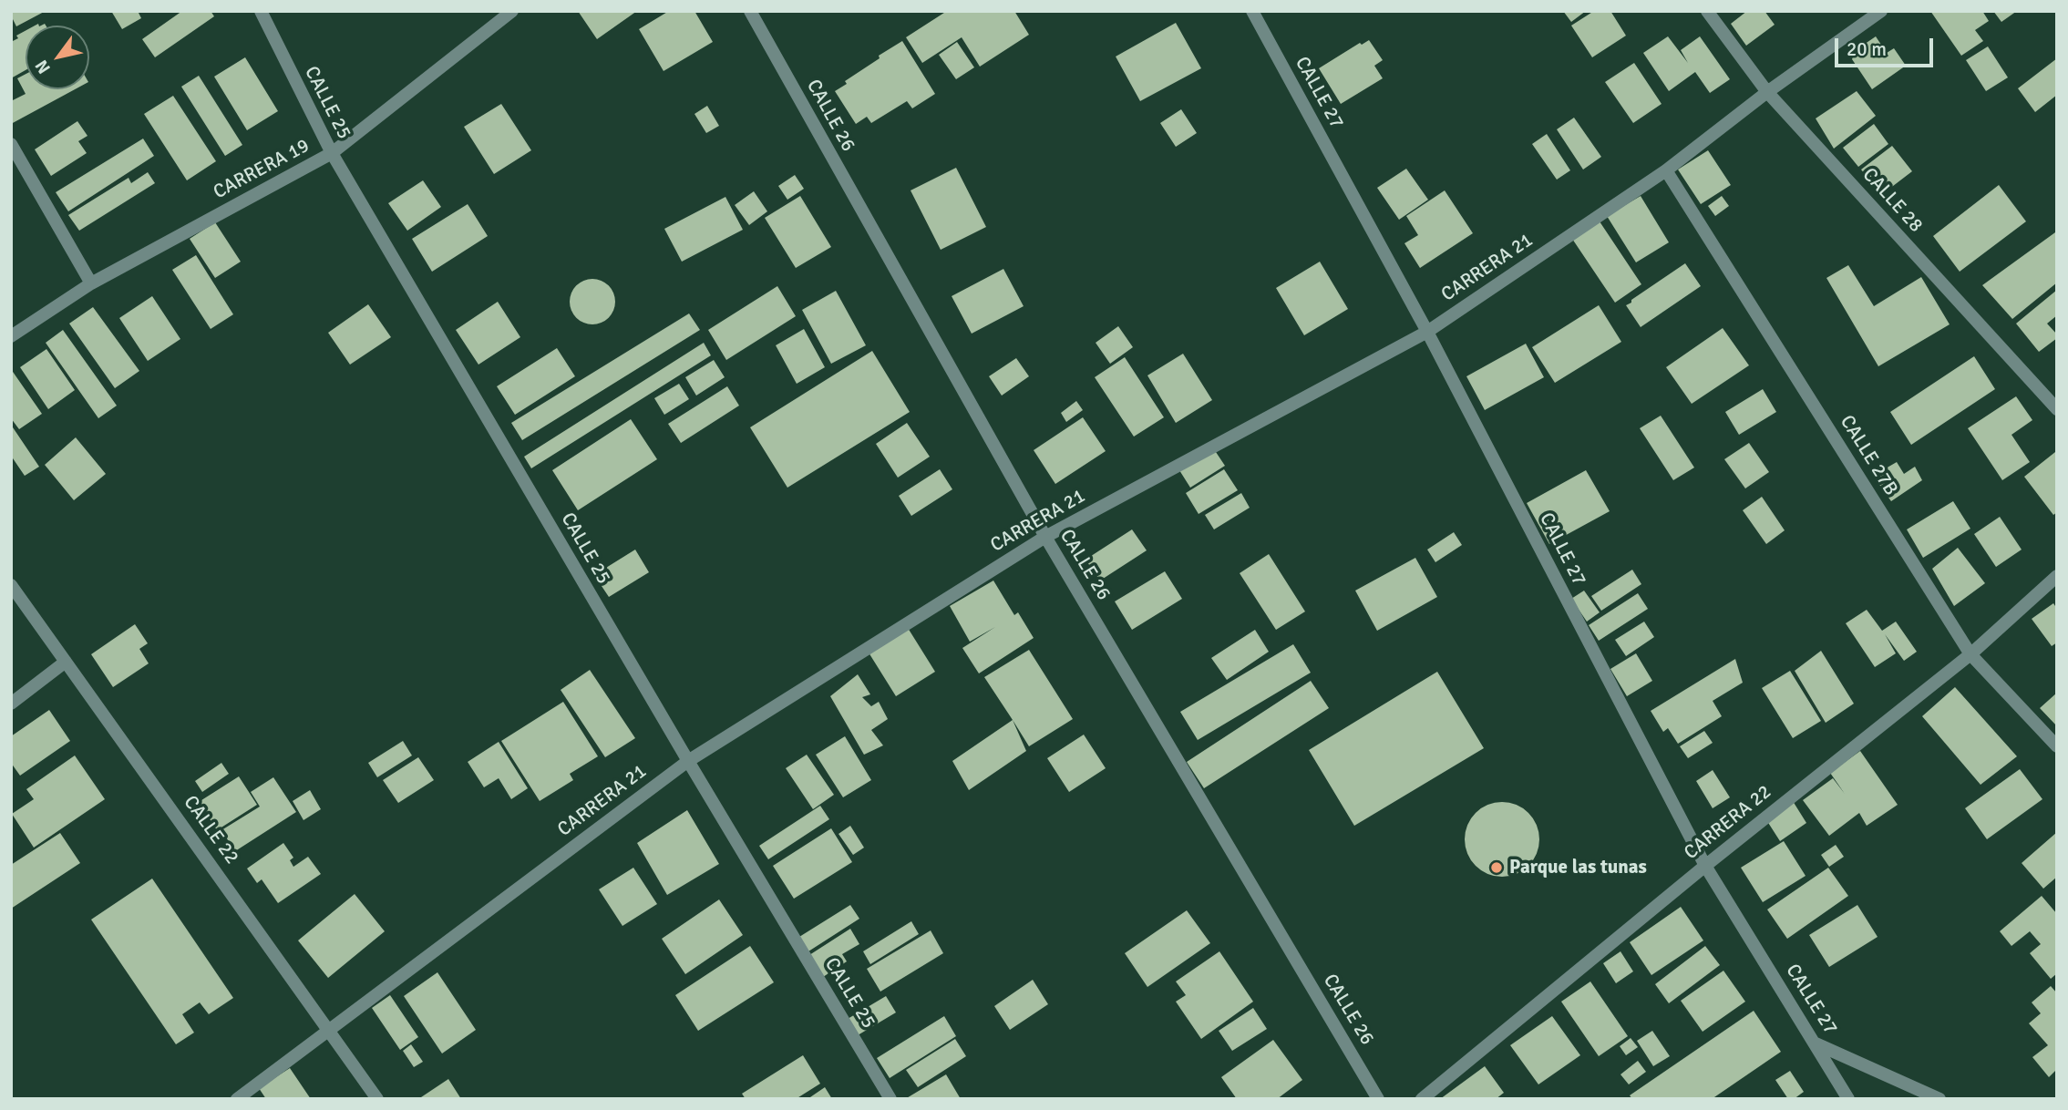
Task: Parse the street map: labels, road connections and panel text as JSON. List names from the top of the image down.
{
  "streets": {
    "street": [
      "CALLE 27",
      "CALLE 25",
      "CALLE 26",
      "CARRERA 19",
      "CALLE 28",
      "CARRERA 21",
      "CALLE 27B",
      "CARRERA 22",
      "CALLE 22"
    ]
  },
  "crossings": [
    ["CALLE 27", "CARRERA 21"],
    ["CALLE 27", "CARRERA 22"],
    ["CALLE 25", "CARRERA 19"],
    ["CALLE 25", "CARRERA 21"],
    ["CALLE 26", "CARRERA 21"],
    ["CALLE 28", "CARRERA 21"],
    ["CARRERA 21", "CALLE 27B"],
    ["CARRERA 21", "CALLE 22"],
    ["CALLE 27B", "CARRERA 22"]
  ],
  "places": ["Parque las tunas"],
  "scale_bar": "20 m",
  "north": "bottom left"
}
